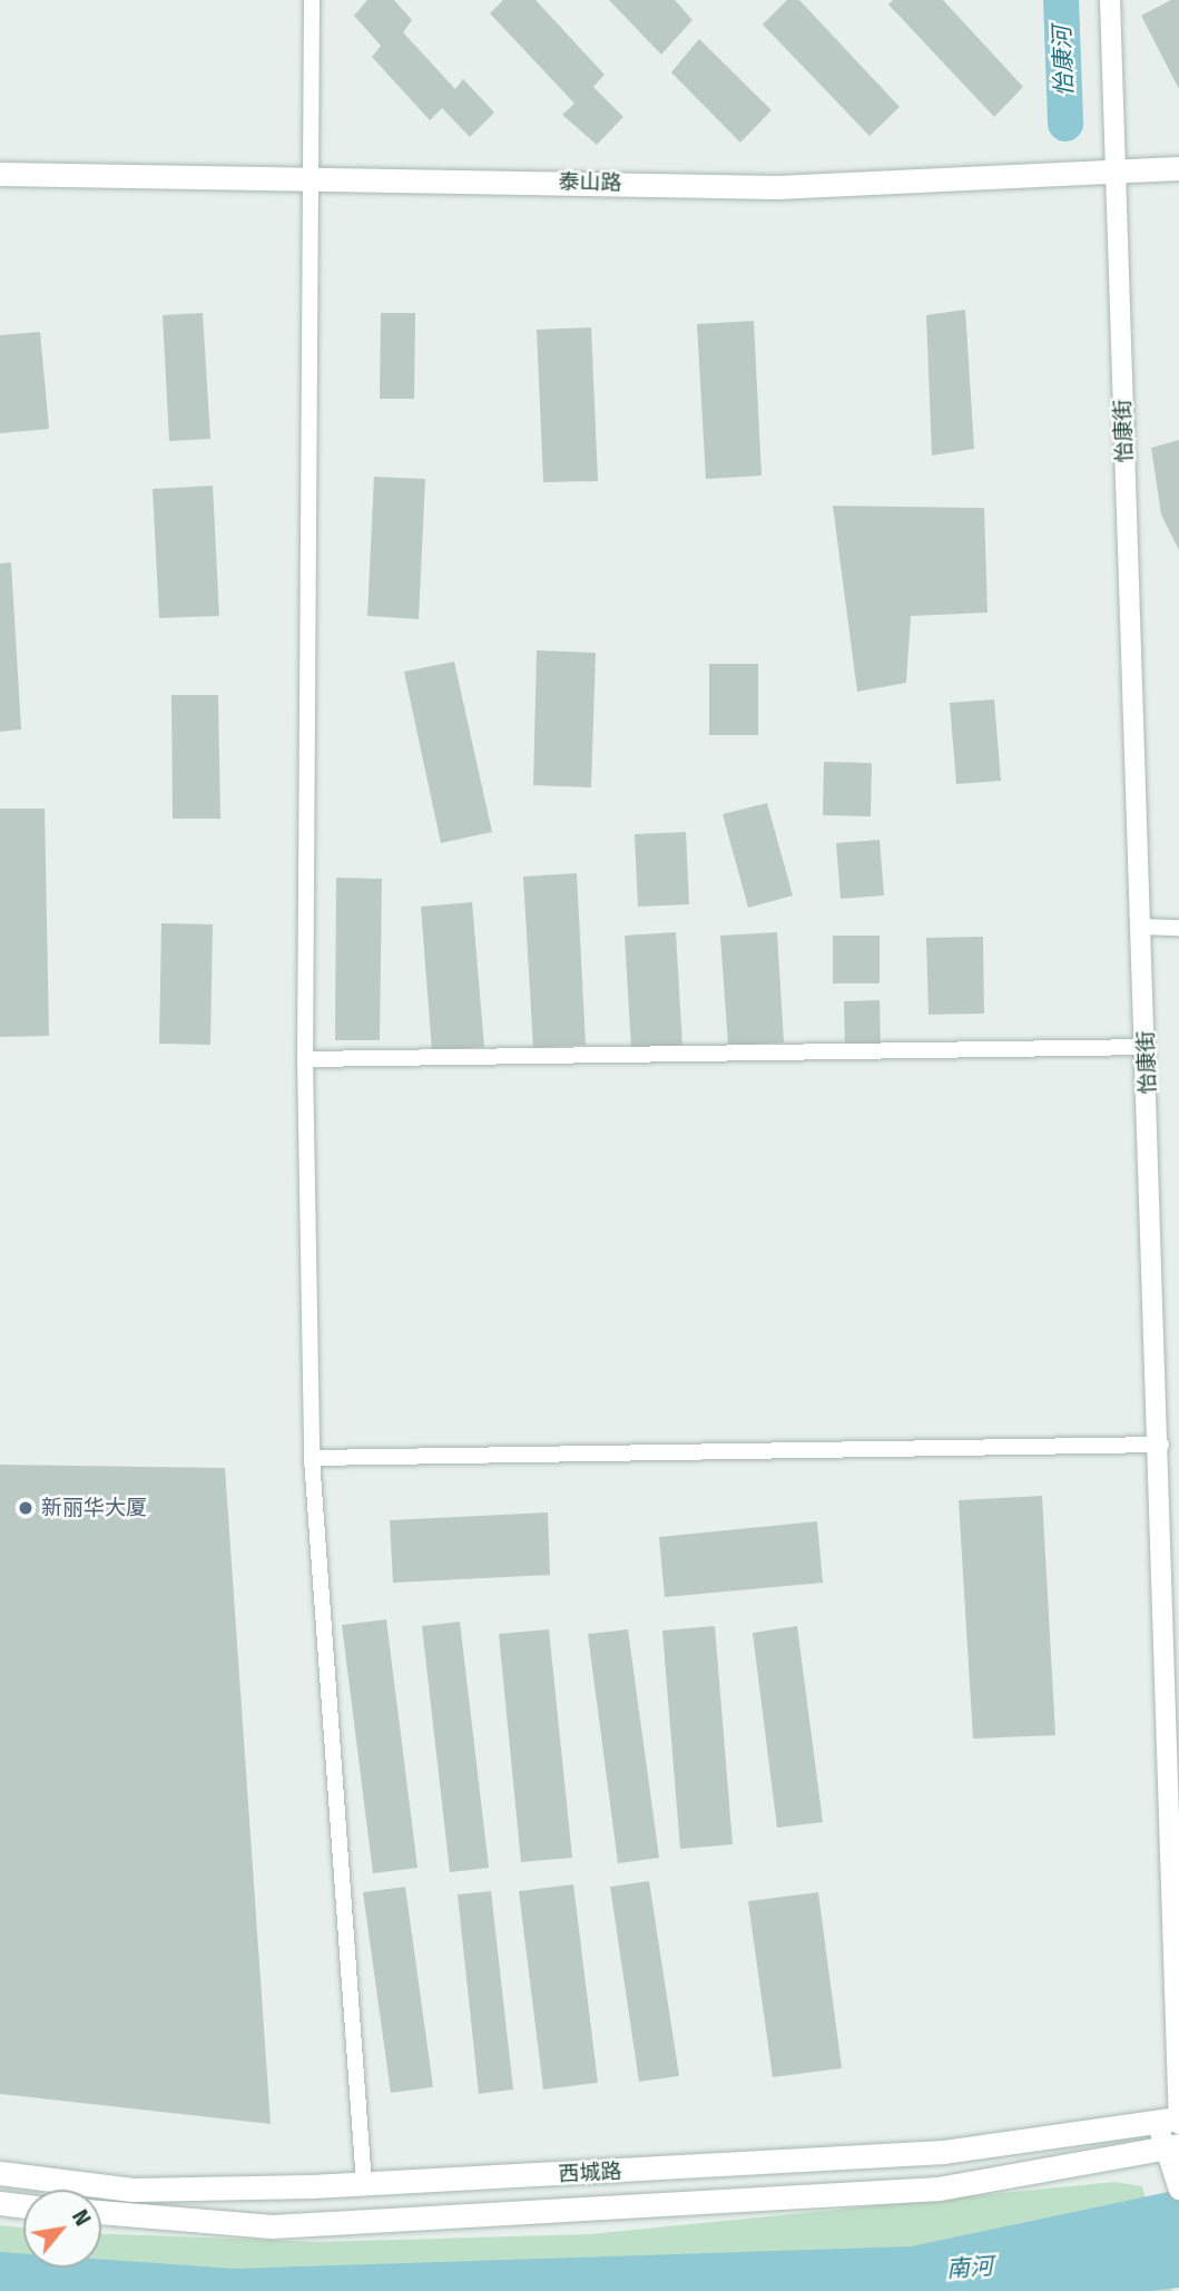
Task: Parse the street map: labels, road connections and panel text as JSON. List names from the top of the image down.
{
  "streets": {
    "main road": ["泰山路", "西城路"],
    "street": ["怡康街"]
  },
  "crossings": [
    ["泰山路", "怡康街"],
    ["怡康街", "西城路"]
  ],
  "water": ["怡康河", "南河"],
  "places": ["新丽华大厦"],
  "north": "top right"
}
